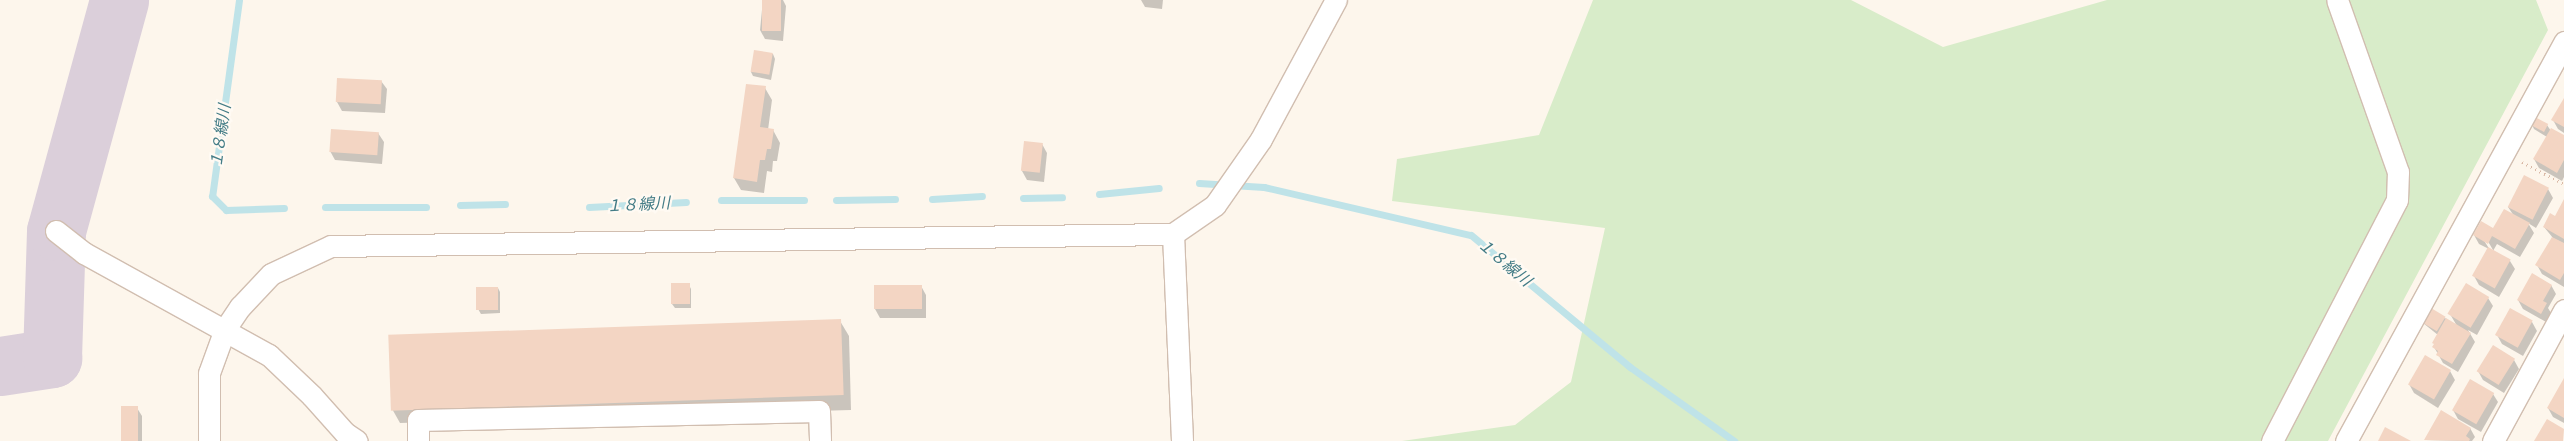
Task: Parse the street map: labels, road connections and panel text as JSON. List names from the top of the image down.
{
  "water": ["１８線川"]
}
